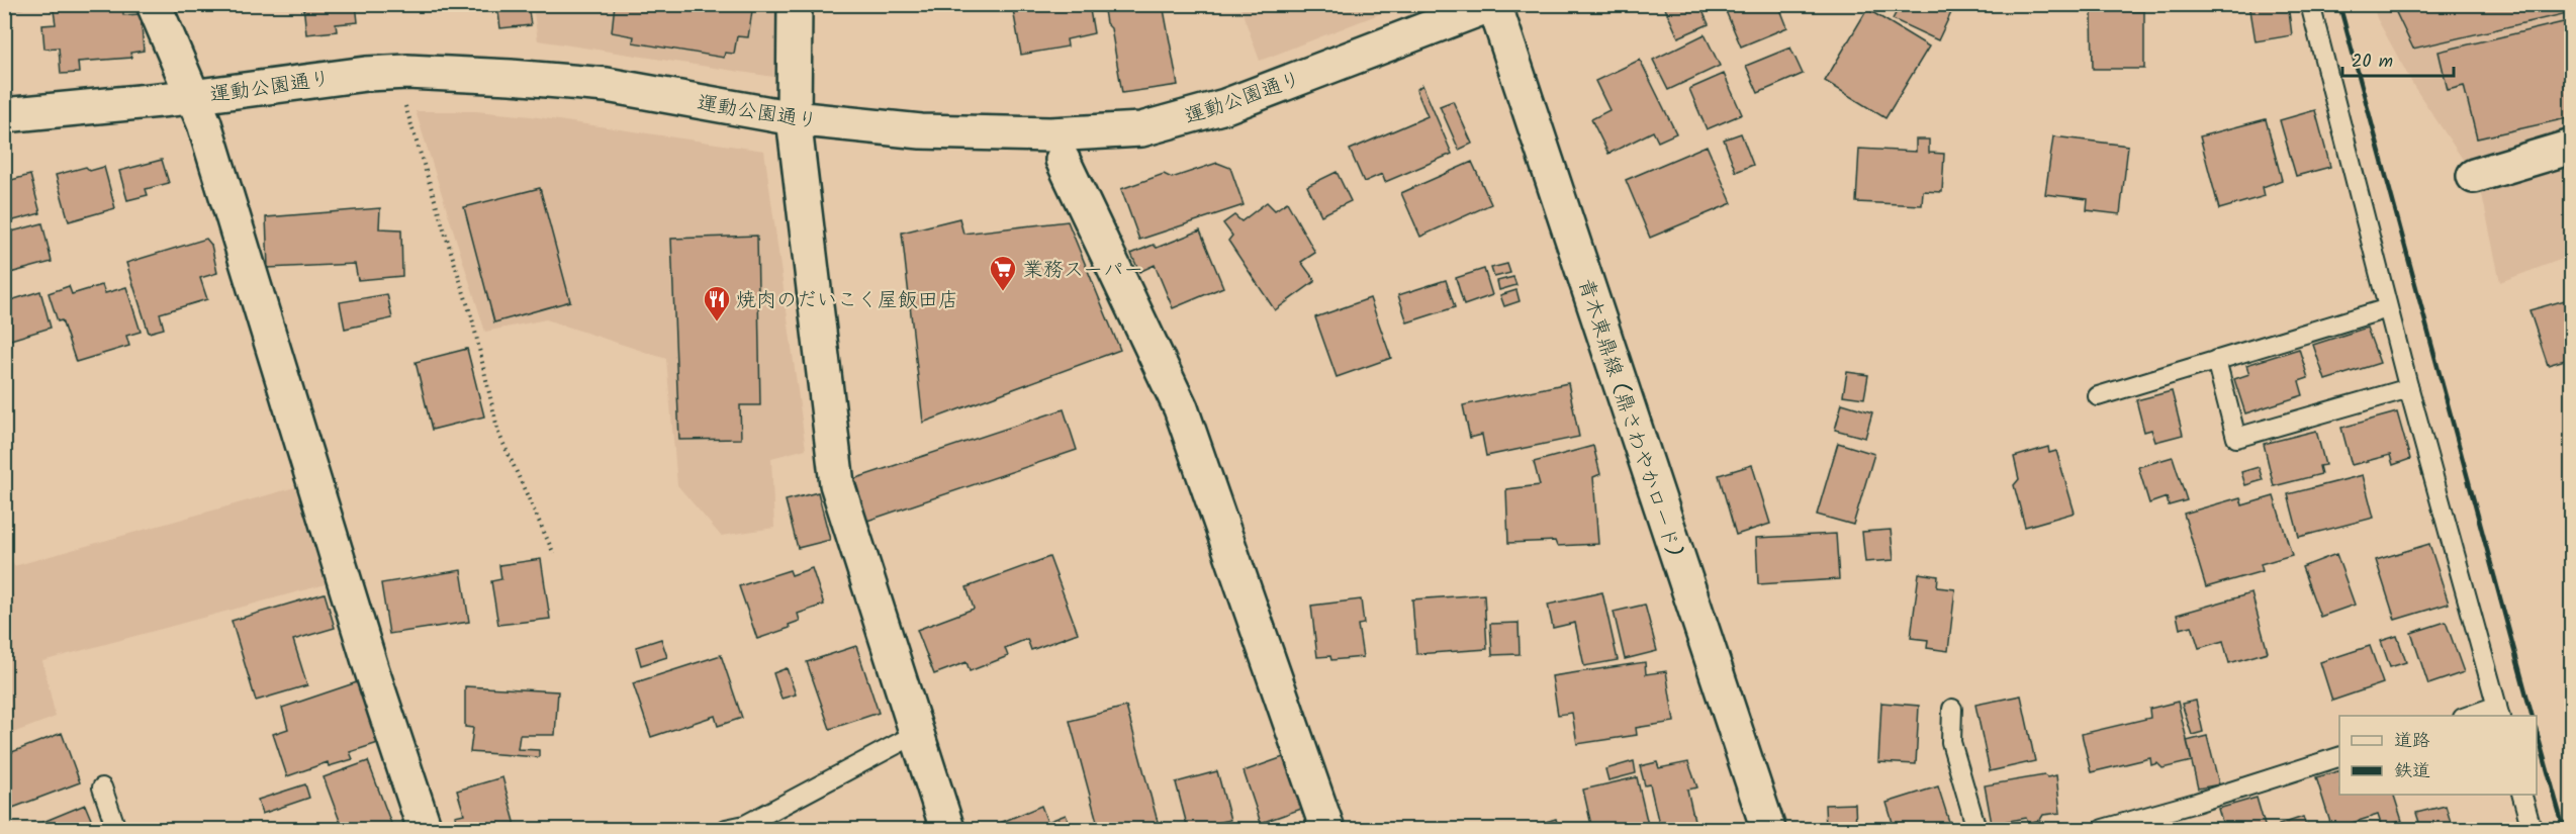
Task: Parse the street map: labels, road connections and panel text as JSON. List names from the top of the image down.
{
  "streets": {
    "street": ["運動公園通り", "青木東鼎線 (鼎さわやかロード)"]
  },
  "crossings": [
    ["運動公園通り", "青木東鼎線 (鼎さわやかロード)"]
  ],
  "places": {
    "supermarket": ["業務スーパー"],
    "restaurant": ["焼肉のだいこく屋飯田店"]
  },
  "legend": ["道路", "鉄道"],
  "scale_bar": "20 m"
}
